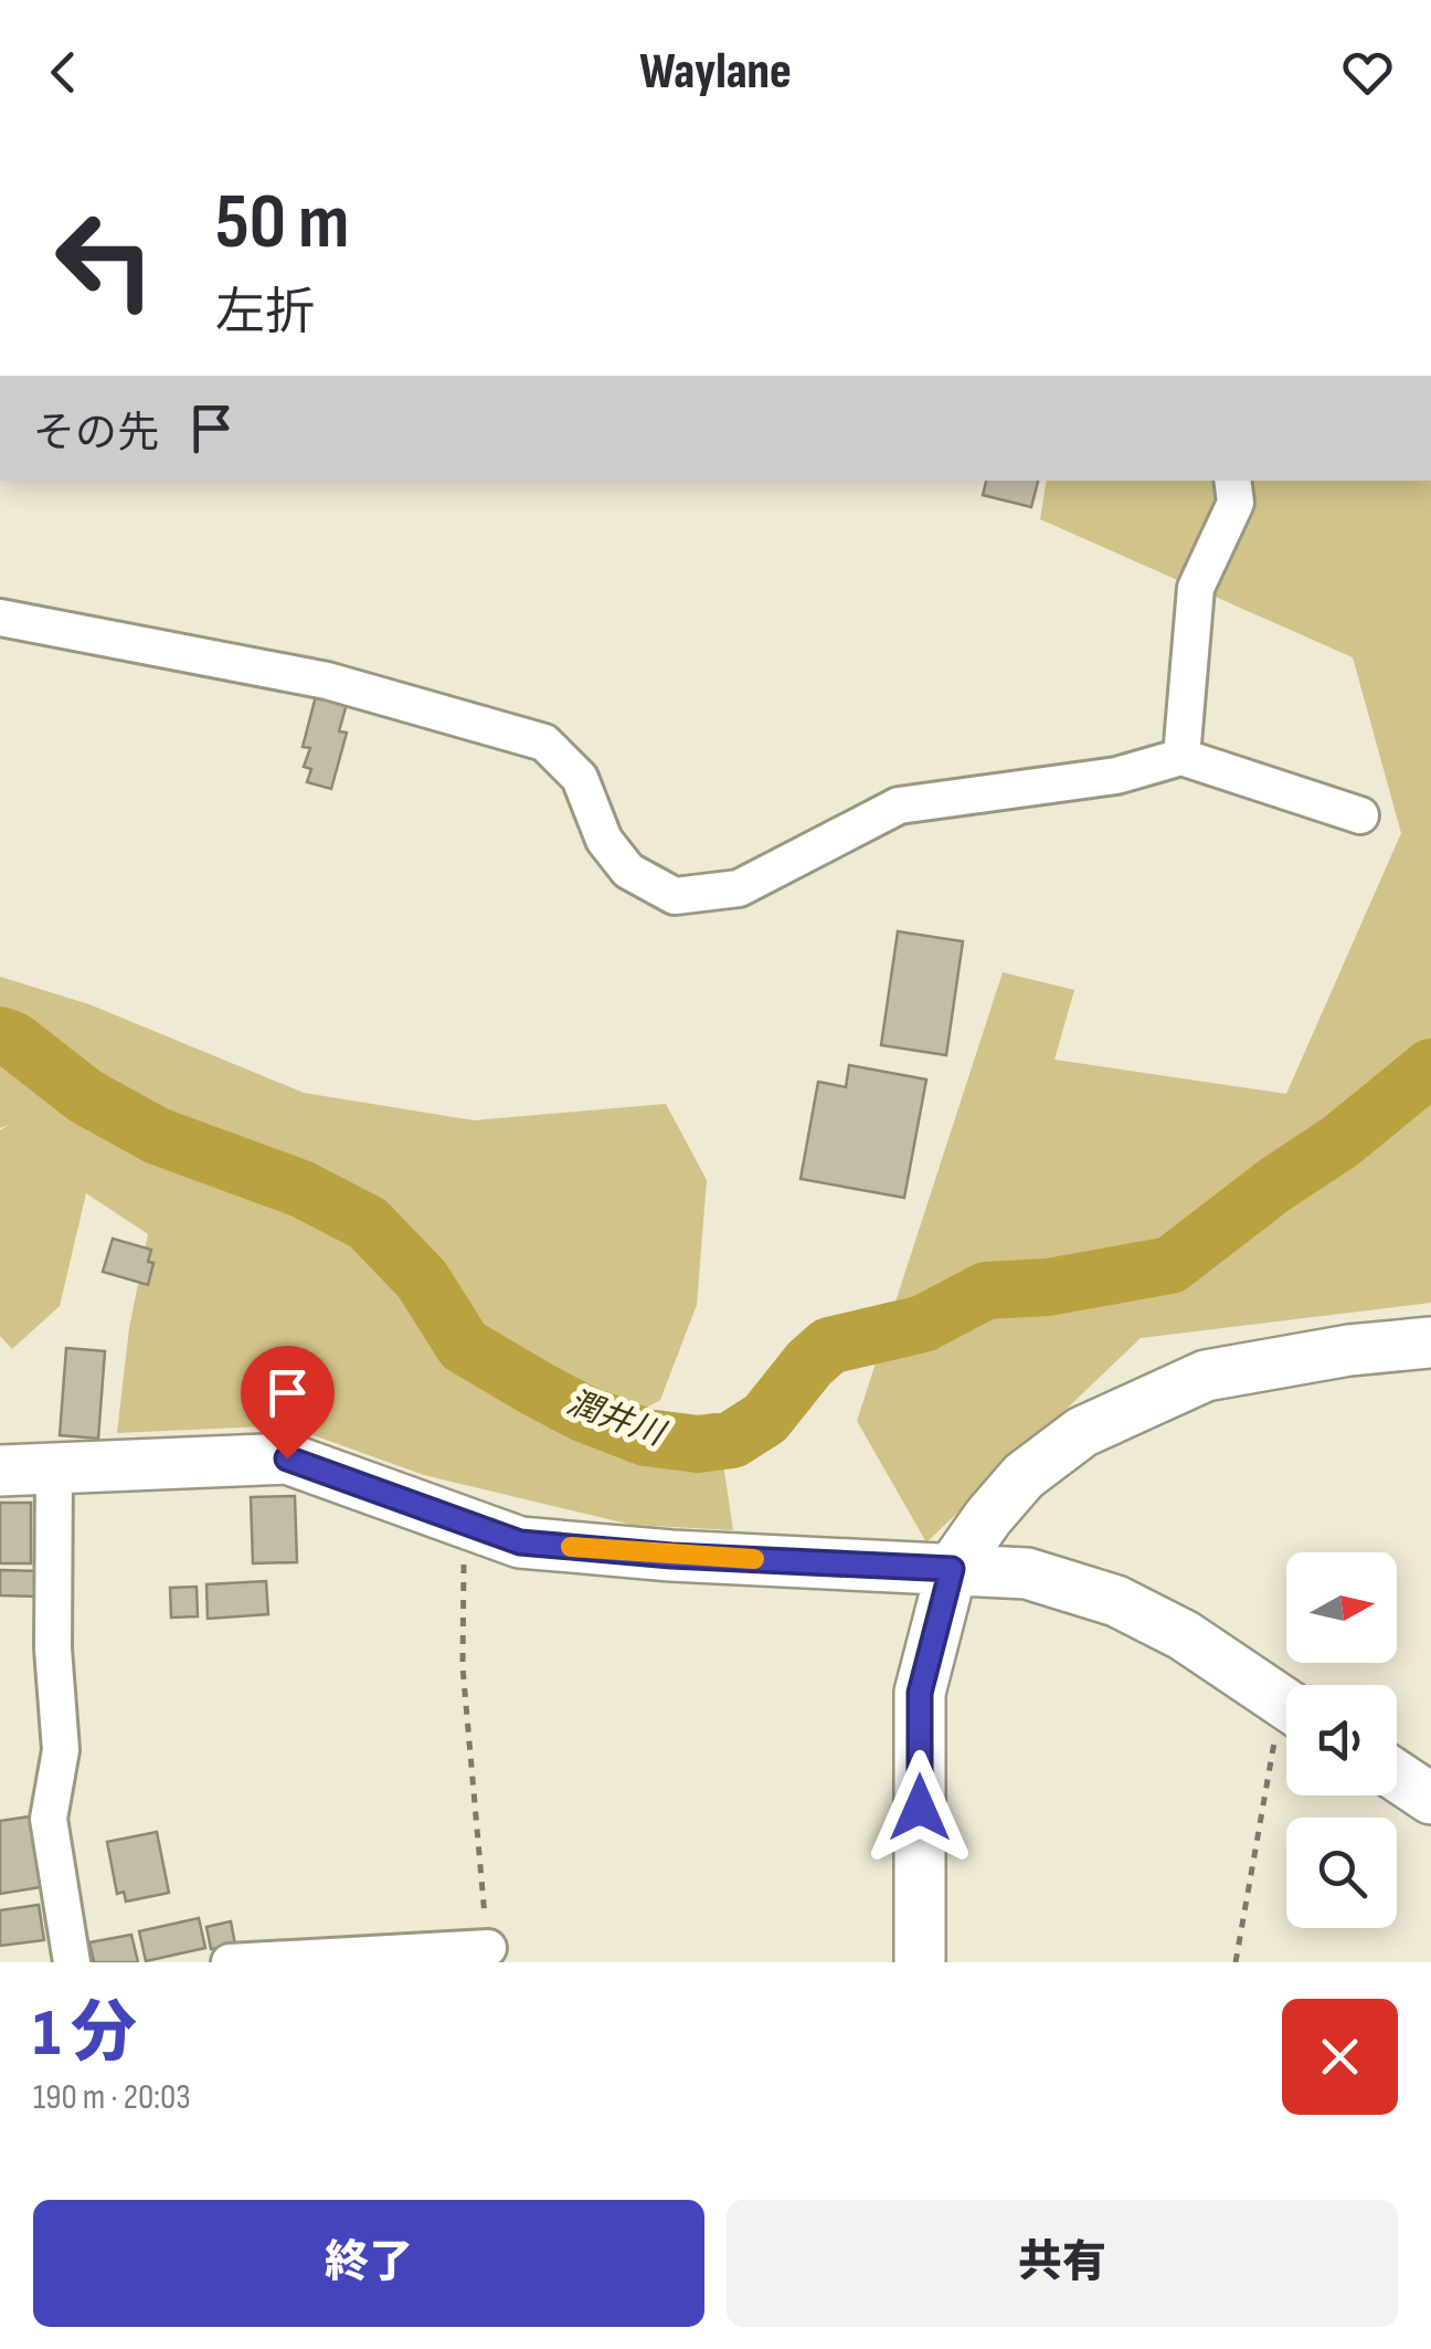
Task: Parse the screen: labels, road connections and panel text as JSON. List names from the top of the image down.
{
  "water": ["潤井川"],
  "north": "right",
  "page": {
    "header": "Waylane",
    "turn": ["50 m", "左折"],
    "then": "その先",
    "heading": ["1 分", "190 m · 20:03"],
    "buttons": ["終了", "共有"]
  }
}
